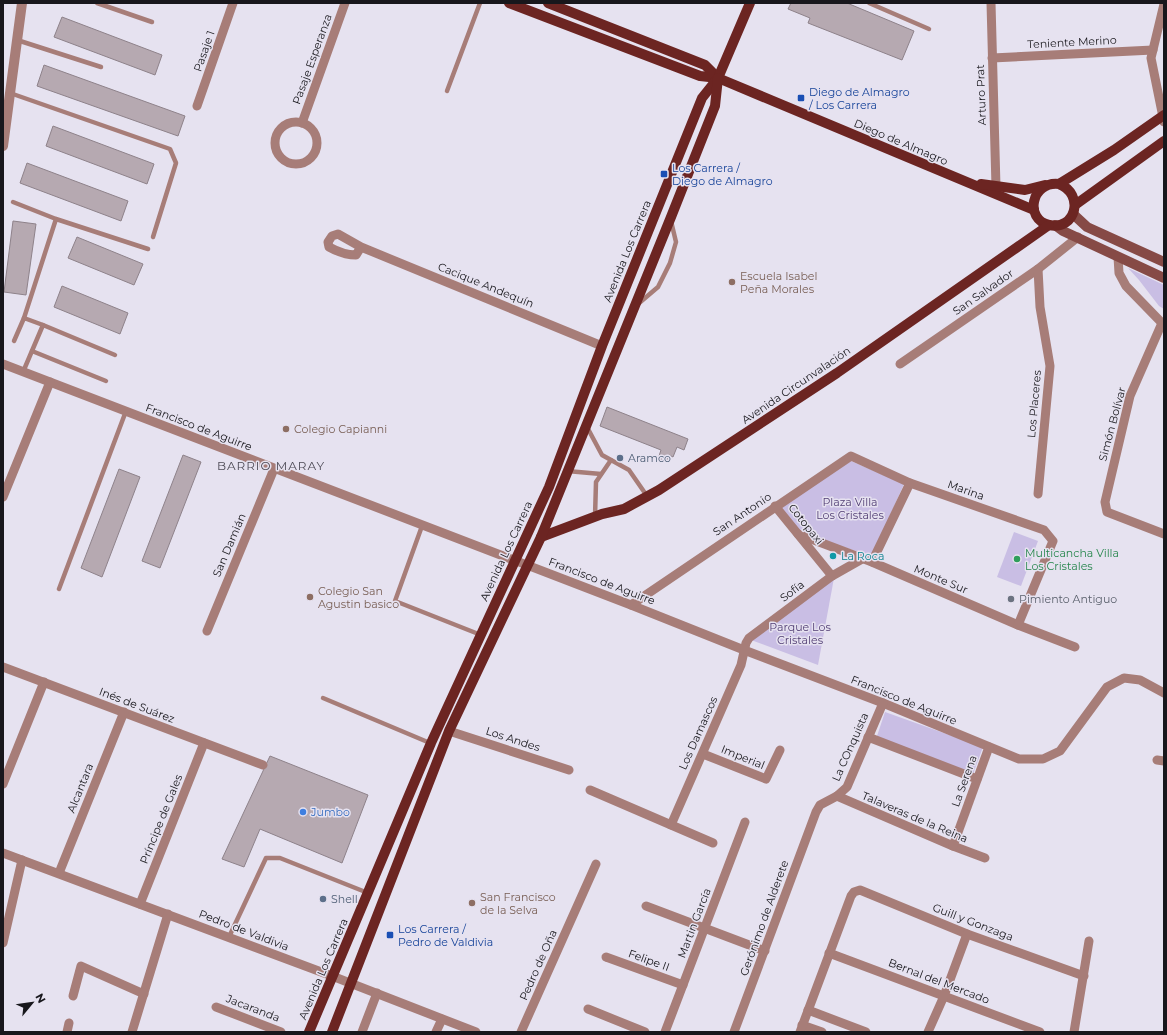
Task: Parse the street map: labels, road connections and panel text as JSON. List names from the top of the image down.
{
  "streets": {
    "main road": ["Diego de Almagro", "Avenida Los Carrera", "Avenida Circunvalación"],
    "street": [
      "Teniente Merino",
      "Pasaje 1",
      "Pasaje Esperanza",
      "Arturo Prat",
      "Cacique Andequín",
      "San Salvador",
      "Los Placeres",
      "Simón Bolívar",
      "Francisco de Aguirre",
      "Marina",
      "San Antonio",
      "Cotopaxi",
      "San Damián",
      "Monte Sur",
      "Sofía",
      "Inés de Suárez",
      "Los Damascos",
      "Los Andes",
      "La COnquista",
      "Imperial",
      "La Serena",
      "Alcantara",
      "Talaveras de la Reina",
      "Príncipe de Gales",
      "Gerónimo de Alderete",
      "Guill y Gonzaga",
      "Martin García",
      "Pedro de Valdivia",
      "Felipe II",
      "Pedro de Oña",
      "Bernal del Mercado",
      "Jacaranda"
    ]
  },
  "crossings": [
    ["Teniente Merino", "Arturo Prat"],
    ["Arturo Prat", "Diego de Almagro"],
    ["Diego de Almagro", "Avenida Los Carrera"],
    ["Diego de Almagro", "Avenida Circunvalación"],
    ["Avenida Los Carrera", "Cacique Andequín"],
    ["Avenida Los Carrera", "Avenida Circunvalación"],
    ["Avenida Los Carrera", "Francisco de Aguirre"],
    ["Avenida Los Carrera", "Los Andes"],
    ["Avenida Los Carrera", "Pedro de Valdivia"],
    ["San Salvador", "Los Placeres"],
    ["Francisco de Aguirre", "San Antonio"],
    ["Francisco de Aguirre", "San Damián"],
    ["Francisco de Aguirre", "Sofía"],
    ["Francisco de Aguirre", "Los Damascos"],
    ["Francisco de Aguirre", "La COnquista"],
    ["Francisco de Aguirre", "La Serena"],
    ["Marina", "San Antonio"],
    ["Marina", "Monte Sur"],
    ["San Antonio", "Cotopaxi"],
    ["Cotopaxi", "Monte Sur"],
    ["Cotopaxi", "Sofía"],
    ["Monte Sur", "Sofía"],
    ["Sofía", "Los Damascos"],
    ["Inés de Suárez", "Alcantara"],
    ["Inés de Suárez", "Príncipe de Gales"],
    ["Los Damascos", "Imperial"],
    ["La COnquista", "Talaveras de la Reina"],
    ["La COnquista", "Gerónimo de Alderete"],
    ["La Serena", "Talaveras de la Reina"],
    ["Alcantara", "Pedro de Valdivia"],
    ["Príncipe de Gales", "Pedro de Valdivia"],
    ["Guill y Gonzaga", "Bernal del Mercado"],
    ["Martin García", "Felipe II"]
  ],
  "districts": ["BARRIO MARAY"],
  "parks": ["Plaza Villa Los Cristales", "Parque Los Cristales"],
  "places": {
    "transit": ["Diego de Almagro / Los Carrera", "Los Carrera / Diego de Almagro", "Los Carrera / Pedro de Valdivia"],
    "other": [
      "Escuela Isabel Peña Morales",
      "Colegio Capianni",
      "Aramco",
      "La Roca",
      "Multicancha Villa Los Cristales",
      "Colegio San Agustin basico",
      "Pimiento Antiguo",
      "Jumbo",
      "Shell",
      "San Francisco de la Selva"
    ]
  },
  "north": "top right"
}
